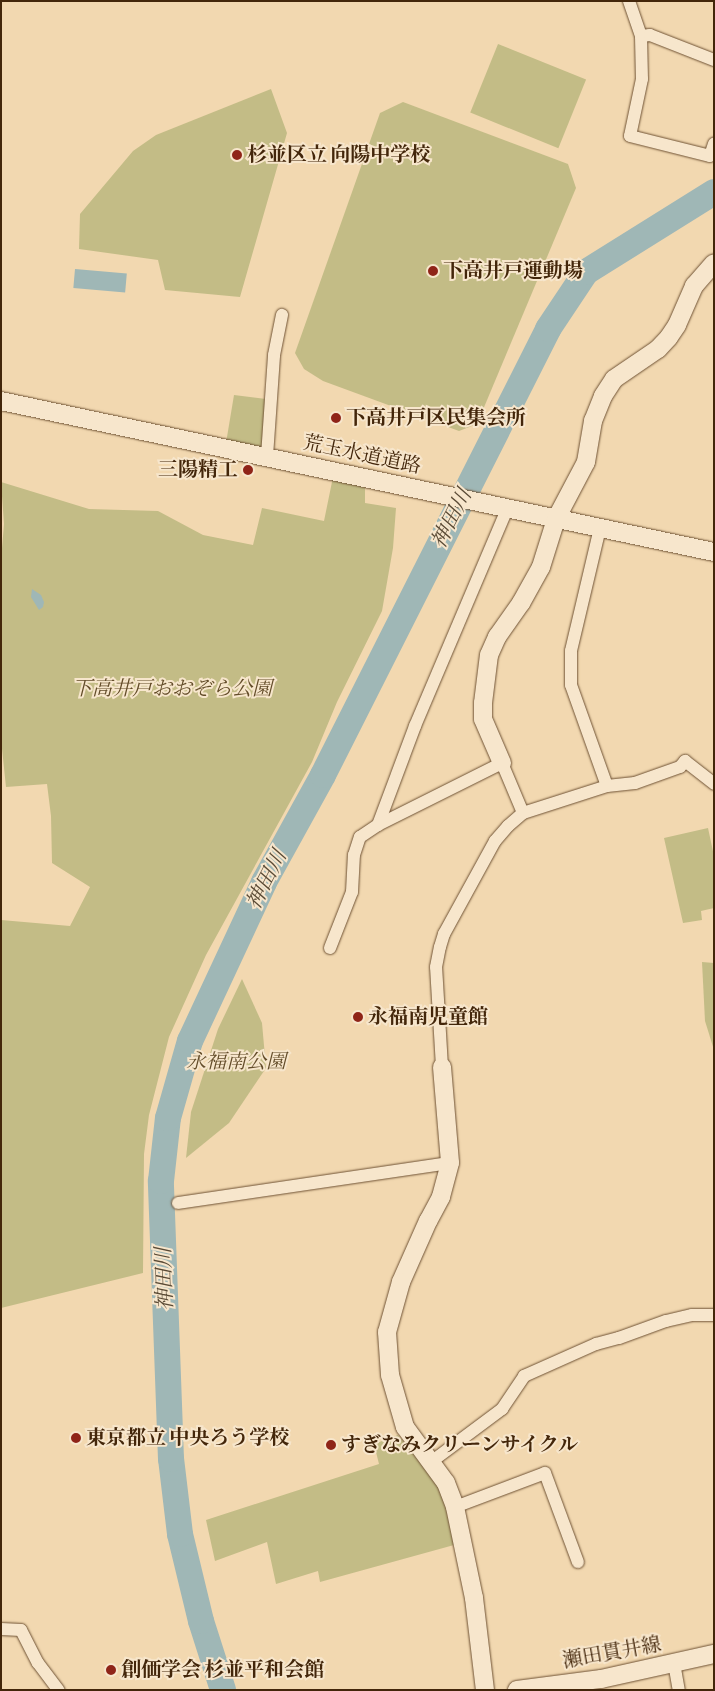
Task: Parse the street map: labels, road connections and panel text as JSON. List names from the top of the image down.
{
  "streets": {
    "street": ["荒玉水道道路", "瀬田貫井線"]
  },
  "water": ["神田川"],
  "parks": ["下高井戸おおぞら公園", "永福南公園"],
  "places": [
    "杉並区立 向陽中学校",
    "下高井戸運動場",
    "下高井戸区民集会所",
    "三陽精工",
    "永福南児童館",
    "東京都立 中央ろう学校",
    "すぎなみクリーンサイクル",
    "創価学会 杉並平和会館"
  ]
}
